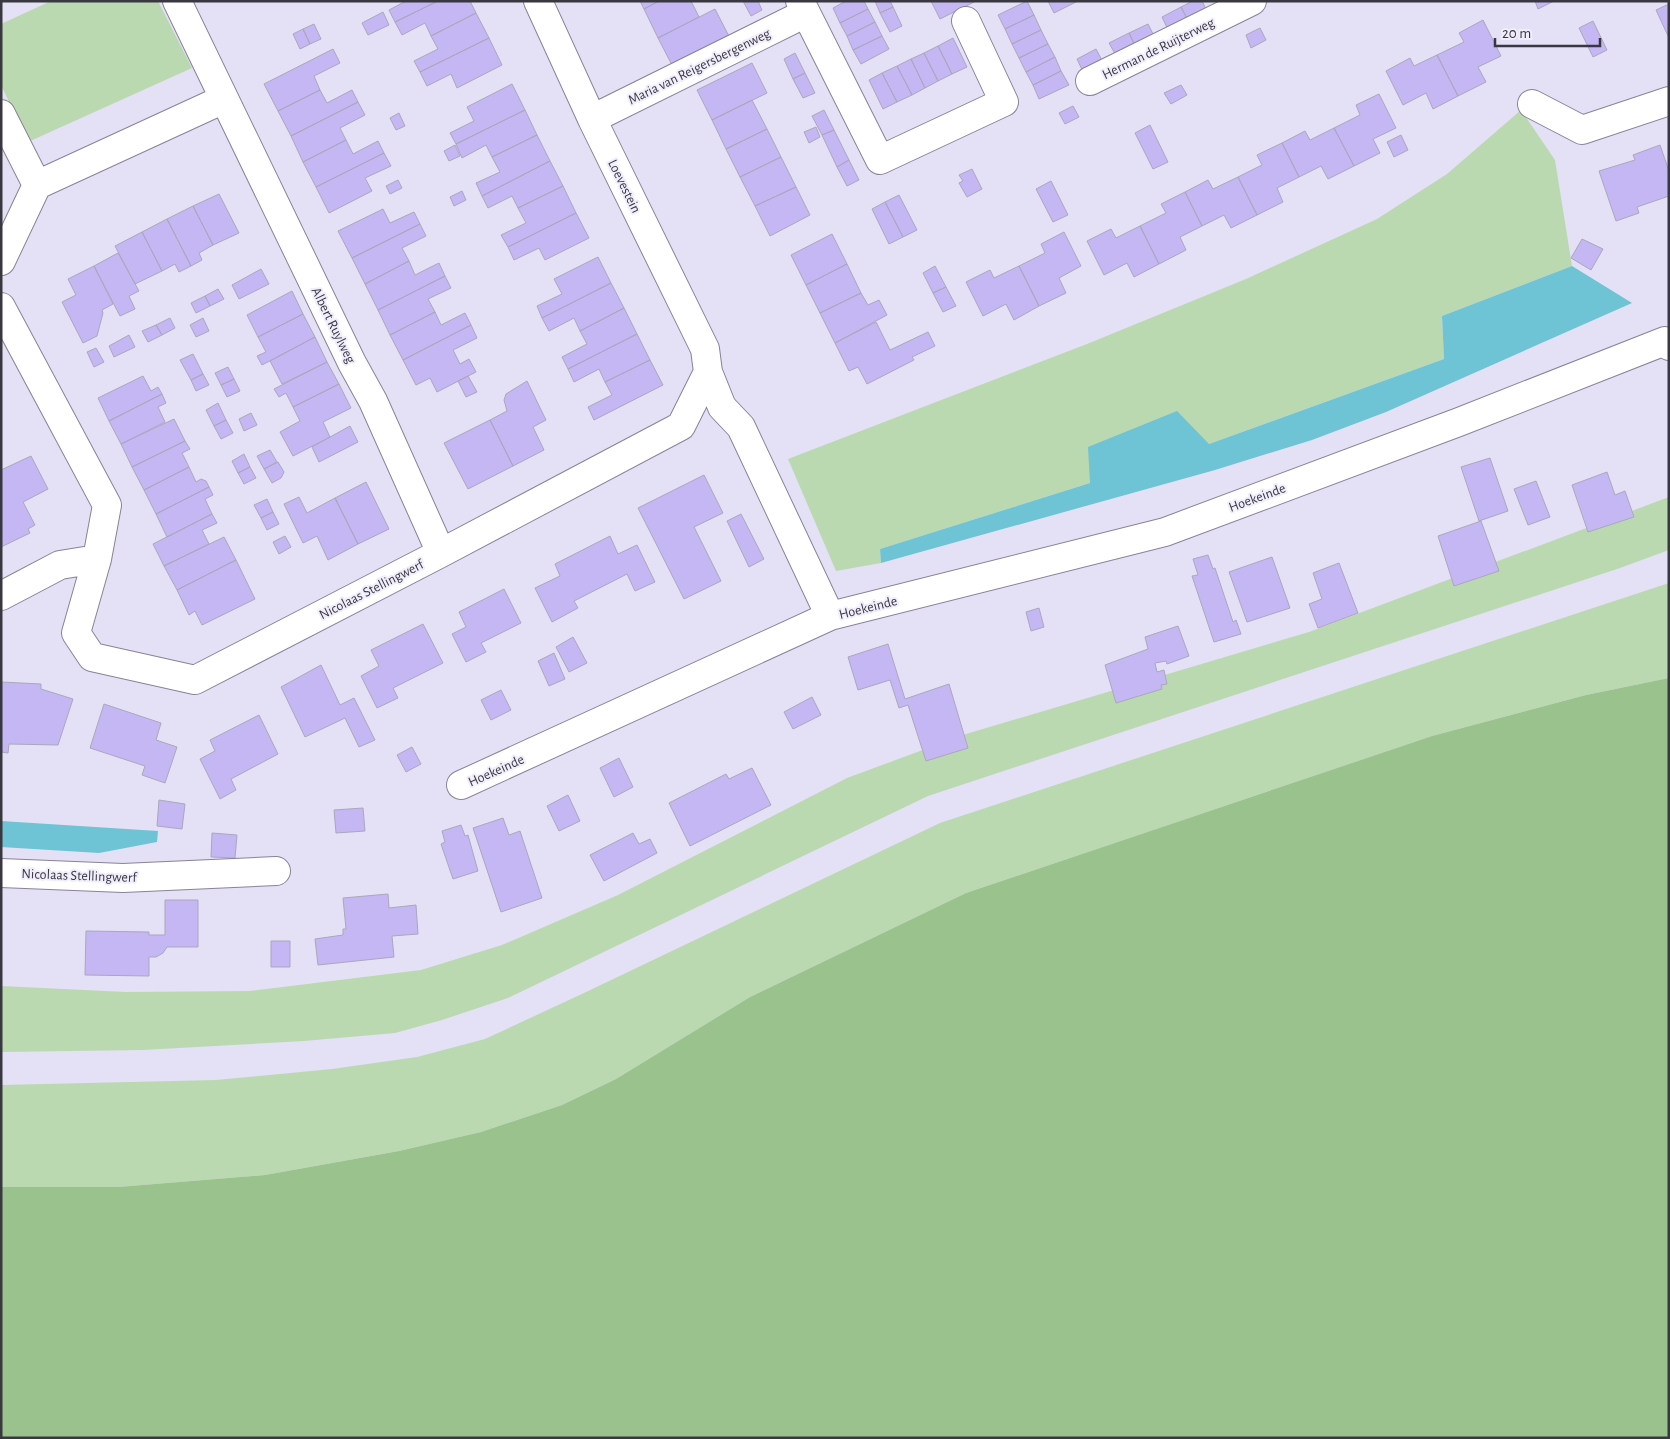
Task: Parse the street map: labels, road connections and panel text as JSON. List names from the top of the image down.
{
  "streets": {
    "street": [
      "Herman de Ruijterweg",
      "Maria van Reigersbergenweg",
      "Loevestein",
      "Albert Ruylweg",
      "Hoekeinde",
      "Nicolaas Stellingwerf"
    ]
  },
  "crossings": [
    ["Maria van Reigersbergenweg", "Loevestein"],
    ["Loevestein", "Hoekeinde"],
    ["Loevestein", "Nicolaas Stellingwerf"],
    ["Albert Ruylweg", "Nicolaas Stellingwerf"],
    ["Hoekeinde", "Nicolaas Stellingwerf"]
  ],
  "scale_bar": "20 m"
}
